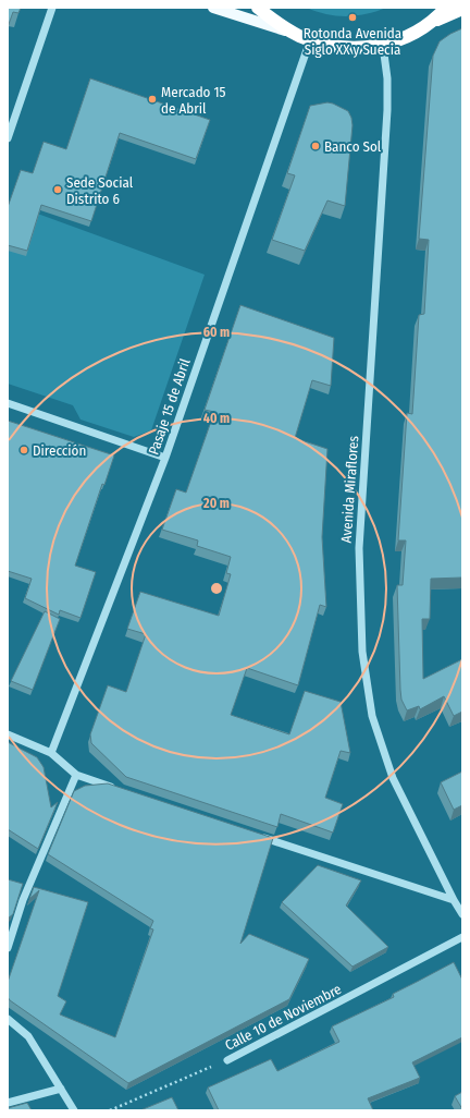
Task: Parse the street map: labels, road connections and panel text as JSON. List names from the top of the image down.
{
  "streets": {
    "street": ["Pasaje 15 de Abril", "Avenida Miraflores", "Calle 10 de Noviembre"]
  },
  "places": [
    "Rotonda Avenida Siglo XX y Suecia",
    "Mercado 15 de Abril",
    "Banco Sol",
    "Sede Social Distrito 6",
    "Dirección"
  ],
  "rings": ["60 m", "40 m", "20 m"]
}
